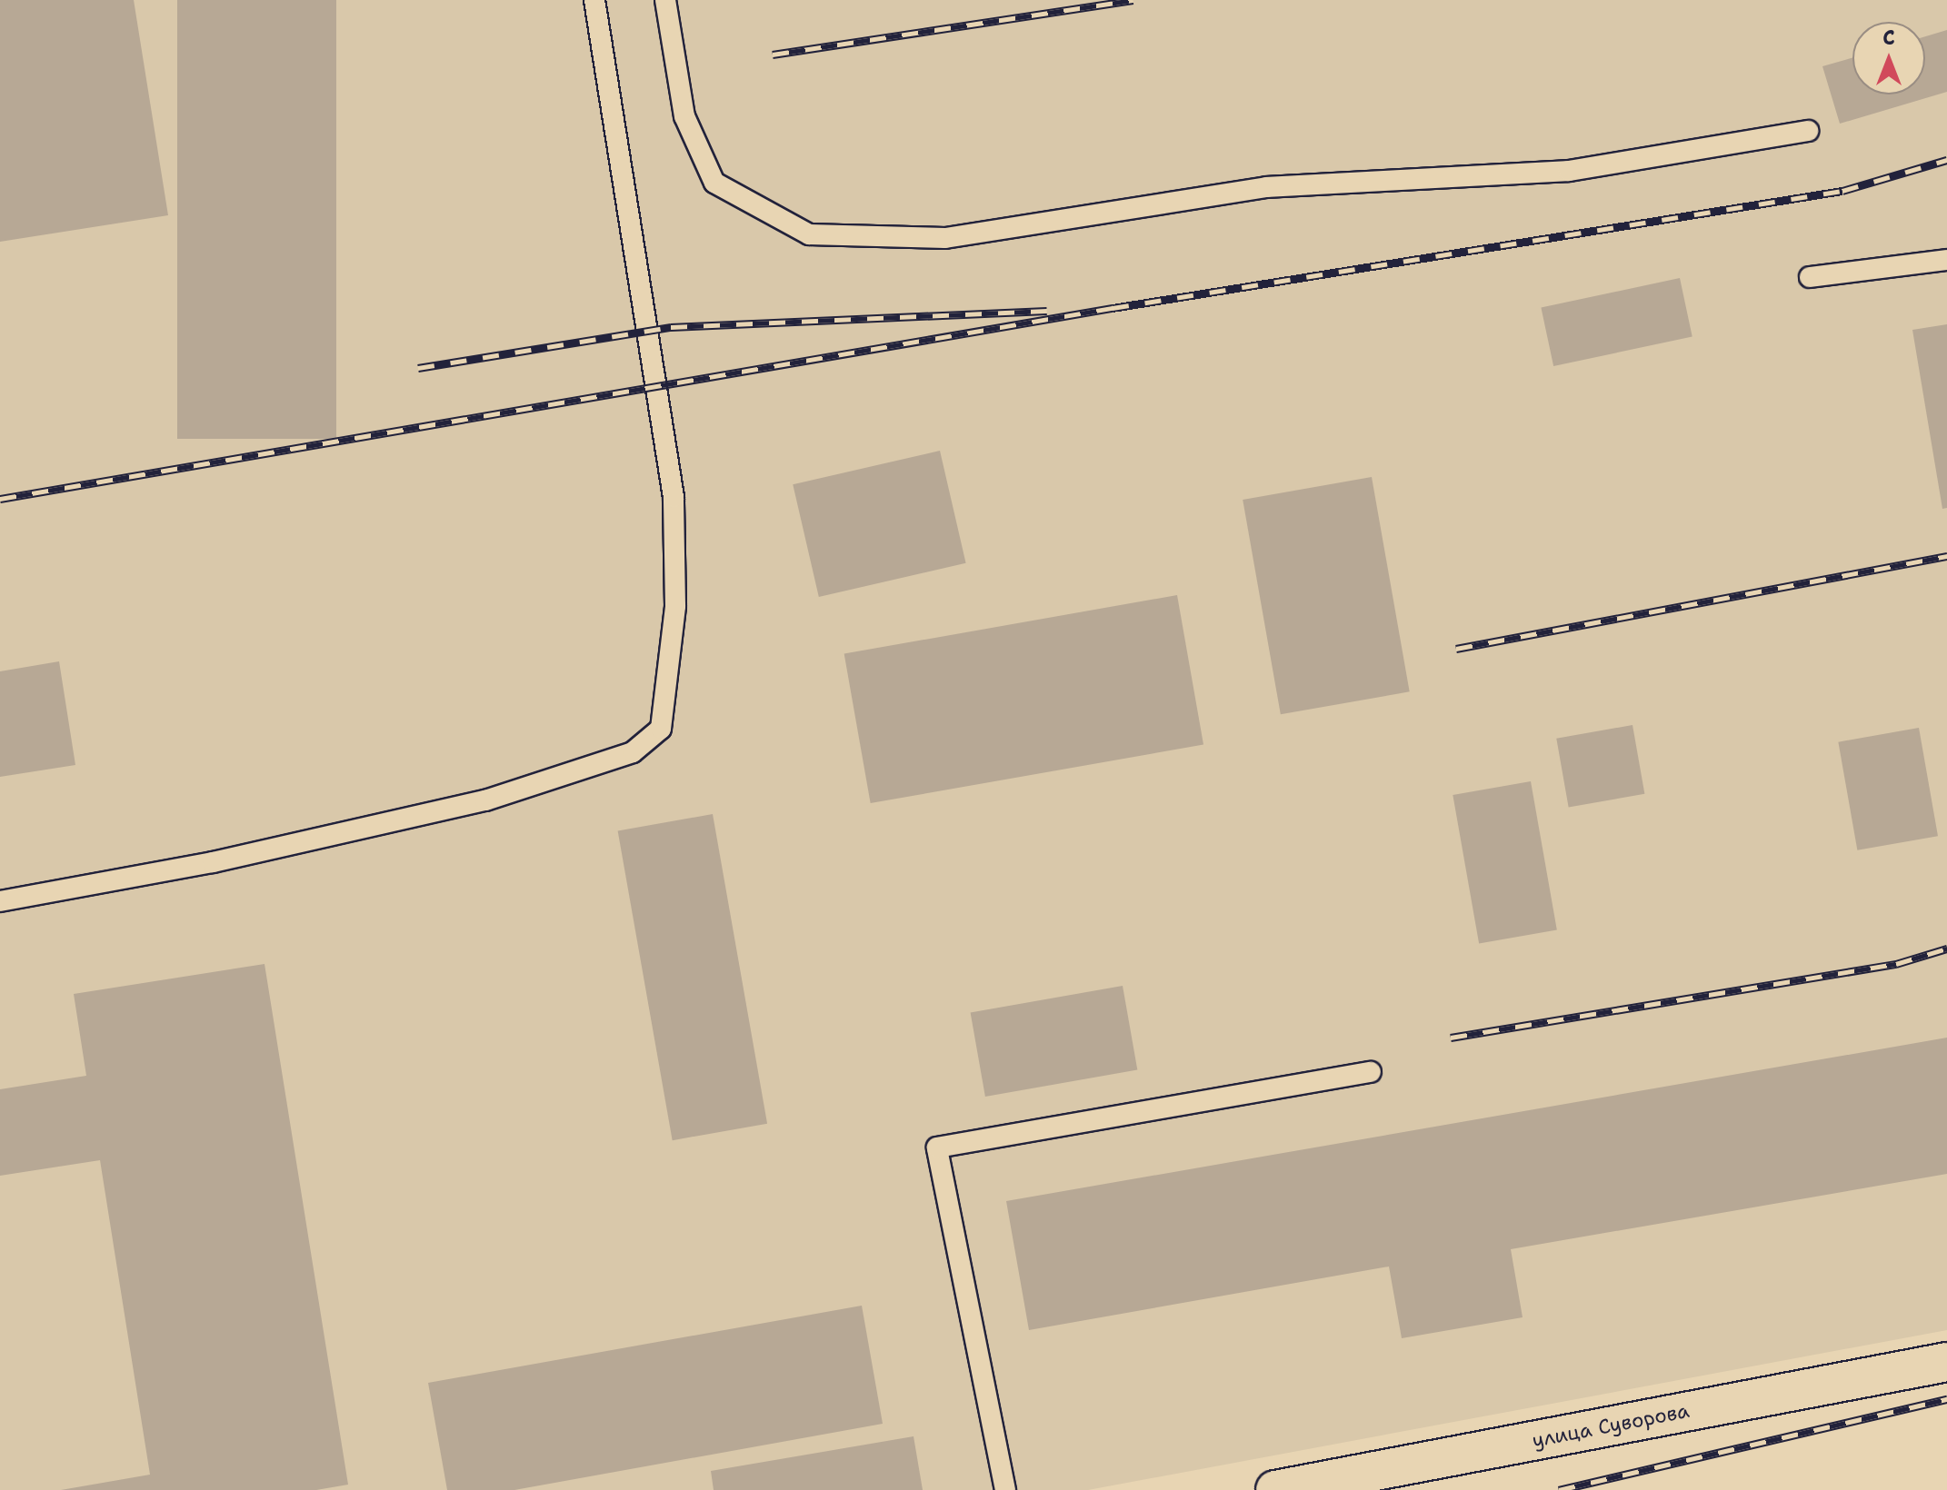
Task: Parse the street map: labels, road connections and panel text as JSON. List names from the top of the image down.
{
  "streets": {
    "street": ["улица Суворова"]
  },
  "north": "top"
}
